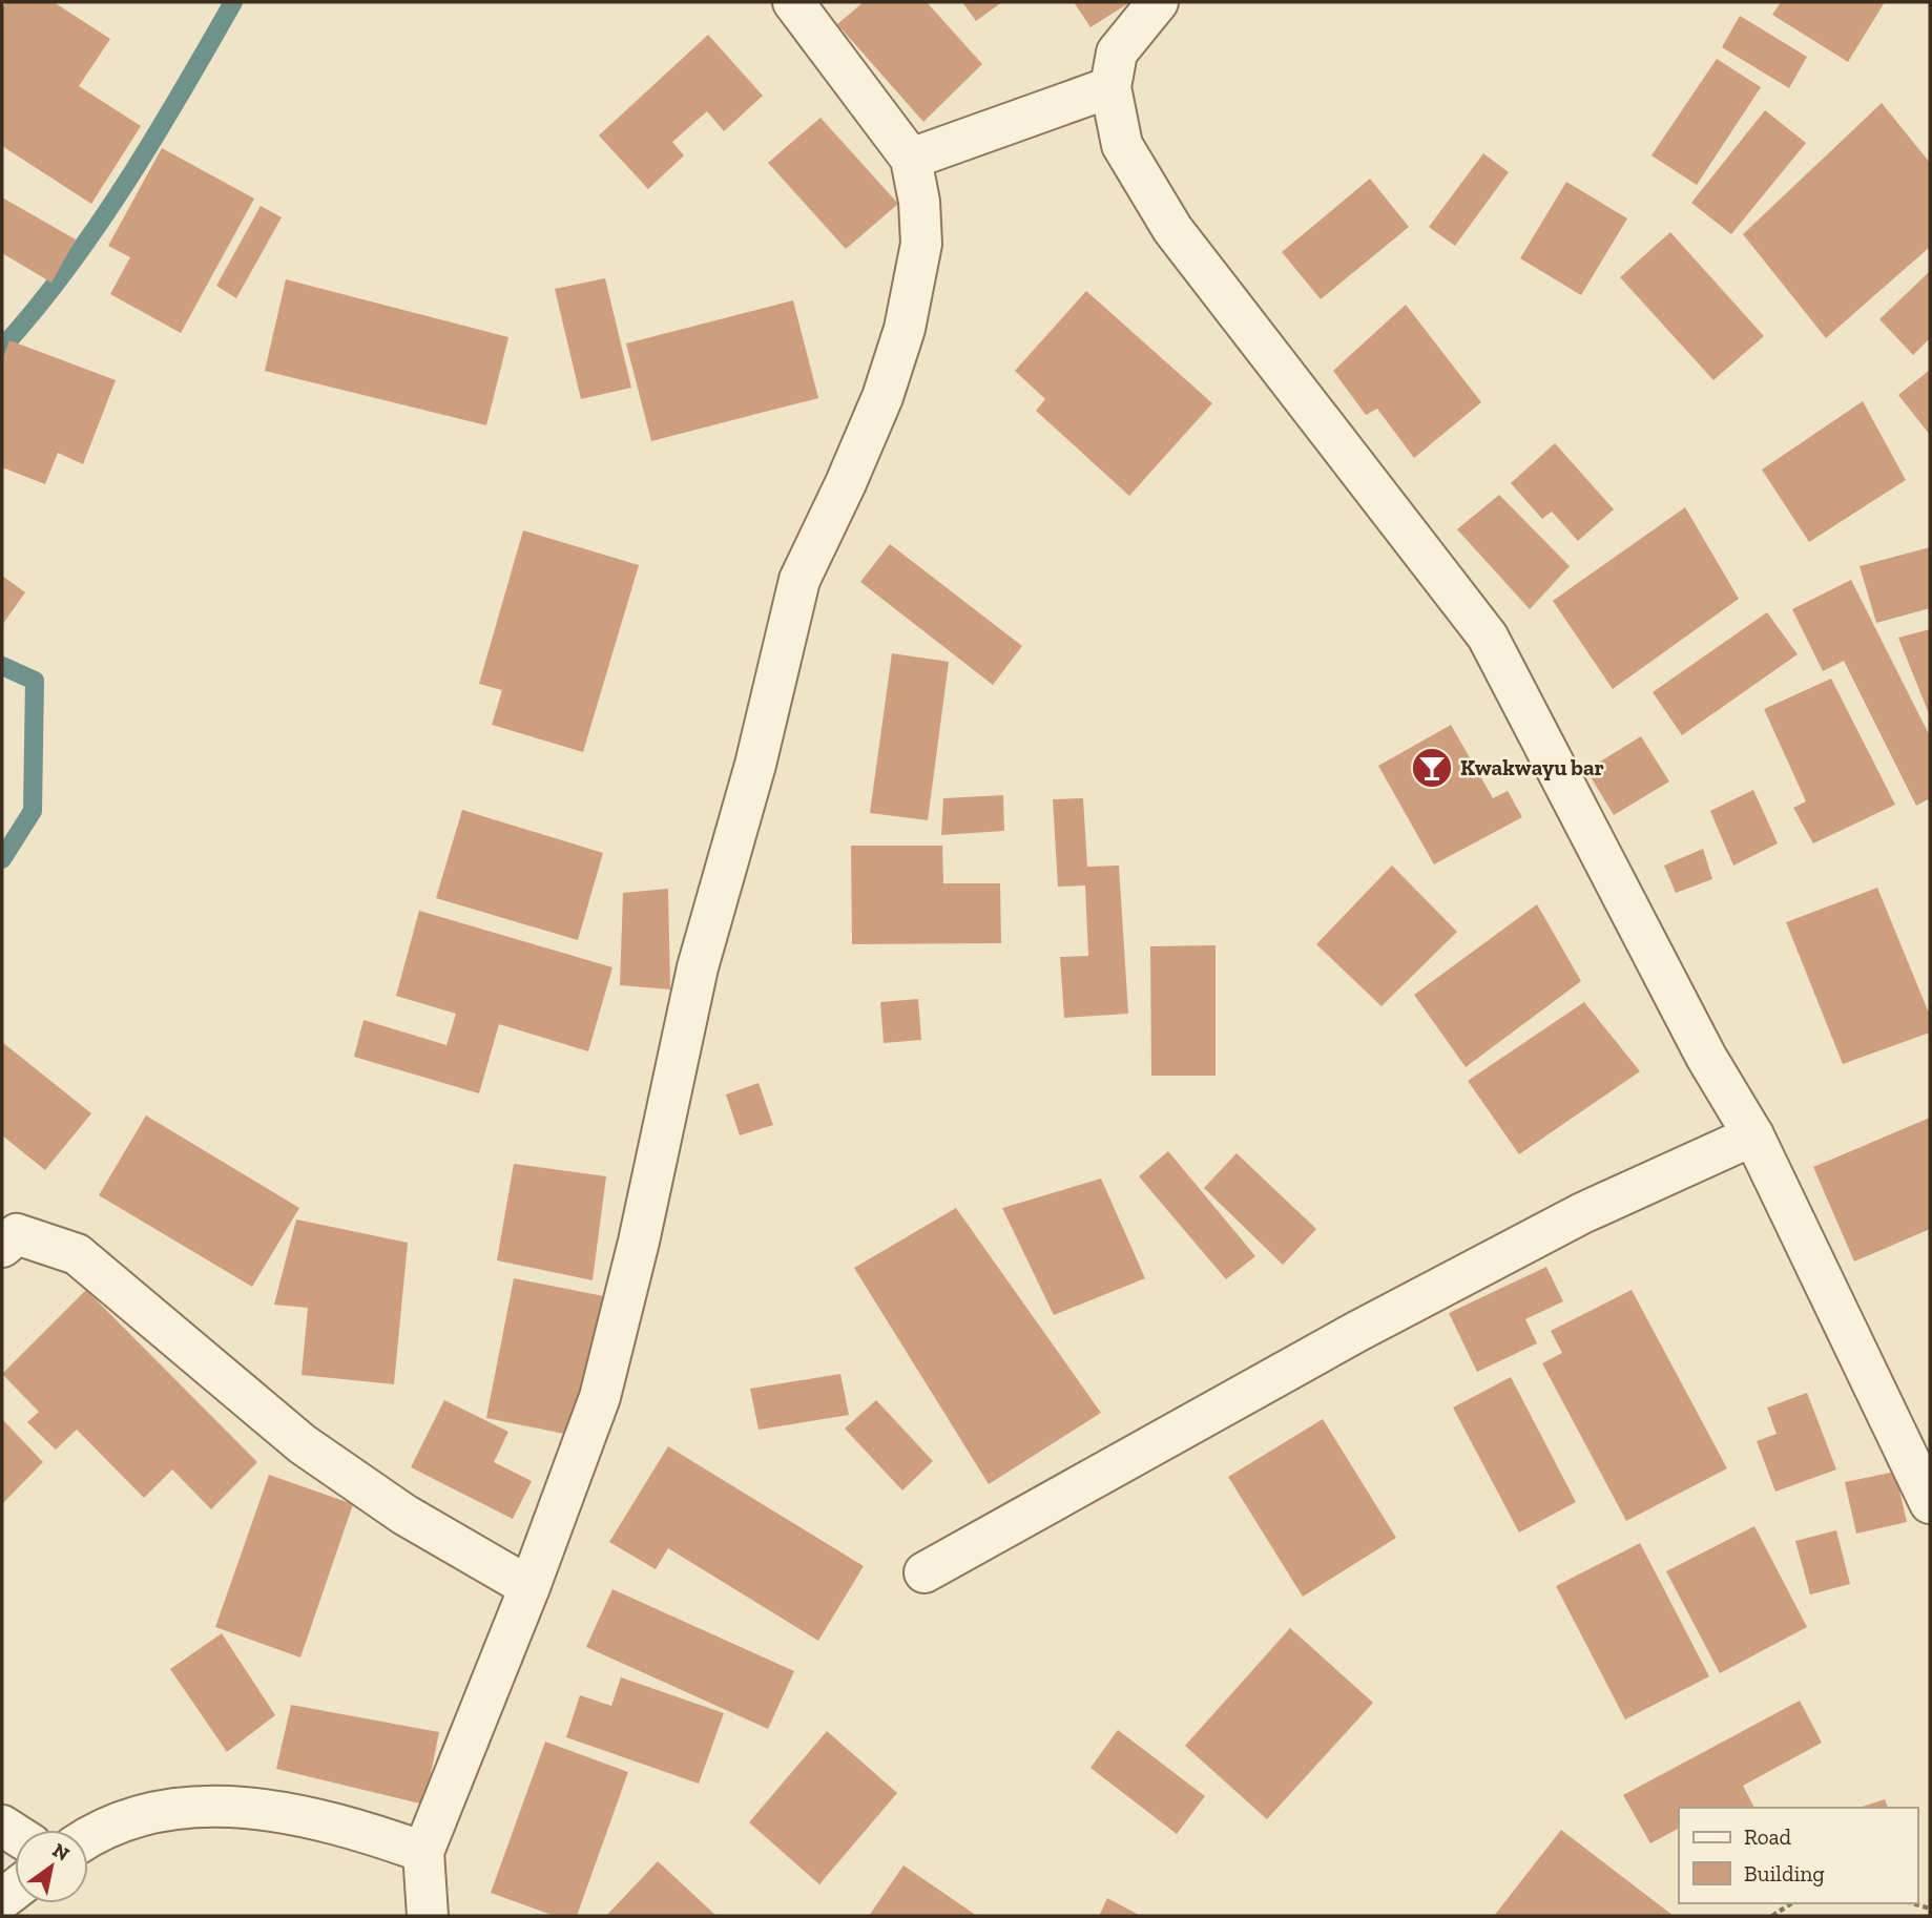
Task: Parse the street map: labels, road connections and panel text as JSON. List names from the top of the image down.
{
  "places": {
    "bar": ["Kwakwayu bar"]
  },
  "legend": ["Road", "Building"],
  "north": "top right"
}
